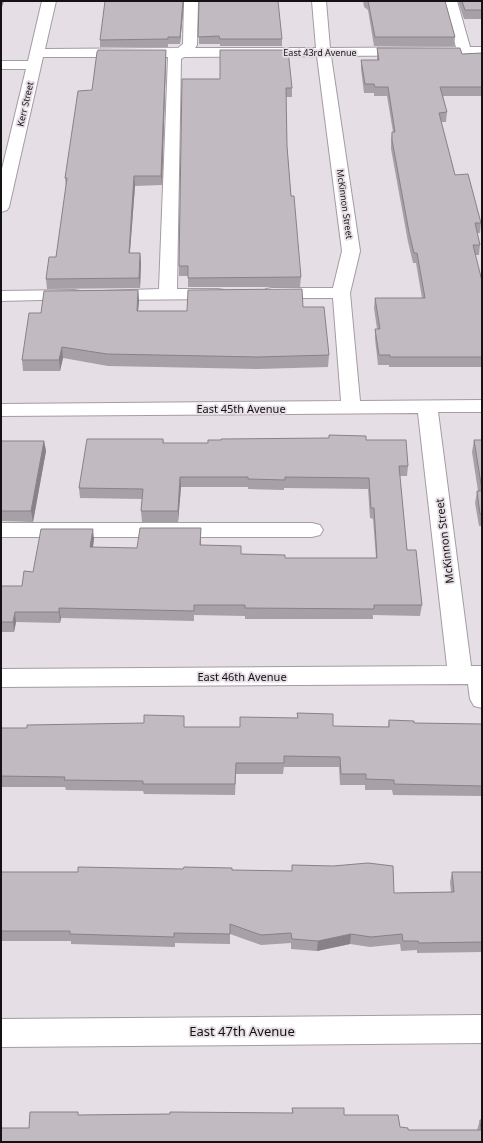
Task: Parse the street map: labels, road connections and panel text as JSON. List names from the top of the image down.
{
  "streets": {
    "street": [
      "East 43rd Avenue",
      "Kerr Street",
      "McKinnon Street",
      "East 45th Avenue",
      "East 46th Avenue",
      "East 47th Avenue"
    ]
  },
  "crossings": [
    ["East 43rd Avenue", "Kerr Street"],
    ["East 43rd Avenue", "McKinnon Street"],
    ["McKinnon Street", "East 45th Avenue"],
    ["McKinnon Street", "East 46th Avenue"]
  ]
}
